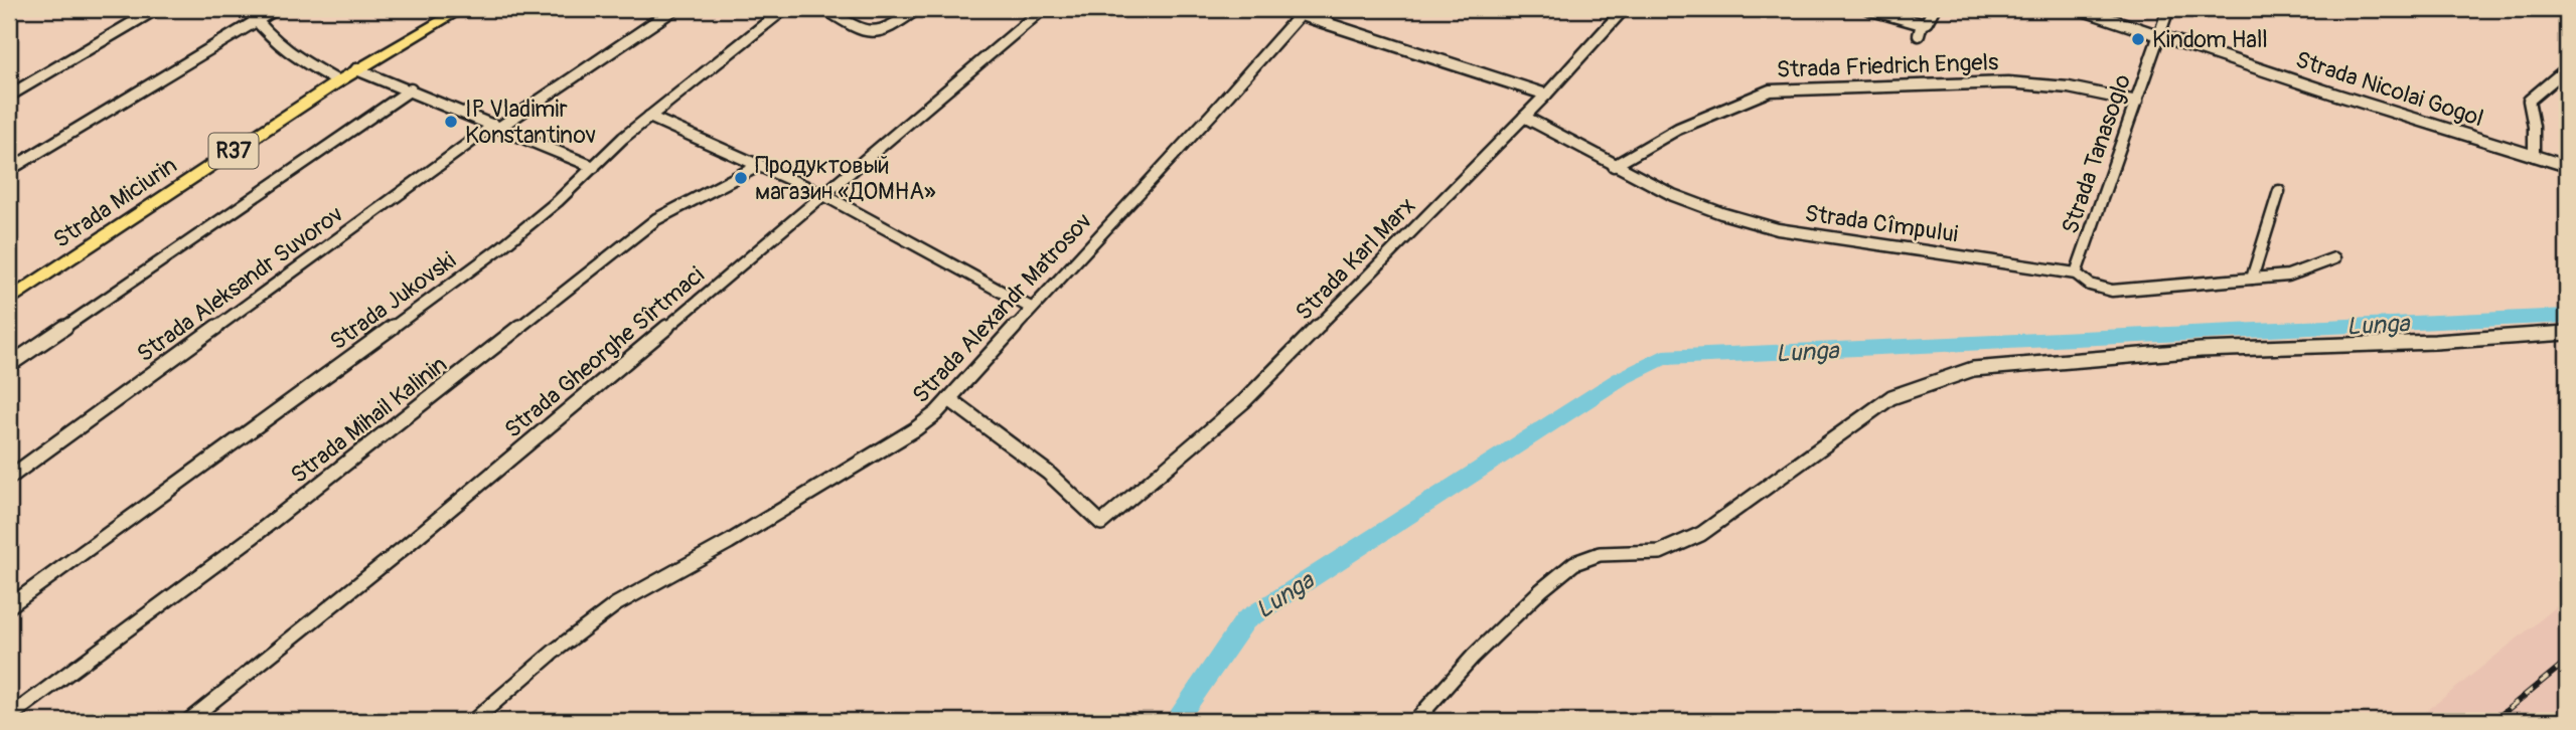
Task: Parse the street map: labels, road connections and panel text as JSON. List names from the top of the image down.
{
  "streets": {
    "main road": ["R37", "Strada Miciurin"],
    "street": [
      "Strada Friedrich Engels",
      "Strada Nicolai Gogol",
      "Strada Tanasoglo",
      "Strada Cîmpului",
      "Strada Karl Marx",
      "Strada Aleksandr Suvorov",
      "Strada Jukovski",
      "Strada Alexandr Matrosov",
      "Strada Gheorghe Sîrtmaci",
      "Strada Mihail Kalinin"
    ]
  },
  "crossings": [
    ["Strada Friedrich Engels", "Strada Tanasoglo"],
    ["Strada Friedrich Engels", "Strada Cîmpului"],
    ["Strada Nicolai Gogol", "Strada Tanasoglo"],
    ["Strada Tanasoglo", "Strada Cîmpului"],
    ["Strada Cîmpului", "Strada Karl Marx"]
  ],
  "water": ["Lunga"],
  "places": ["Kindom Hall", "IP Vladimir Konstantinov", "Продуктовый магазин «ДОМНА»"]
}
